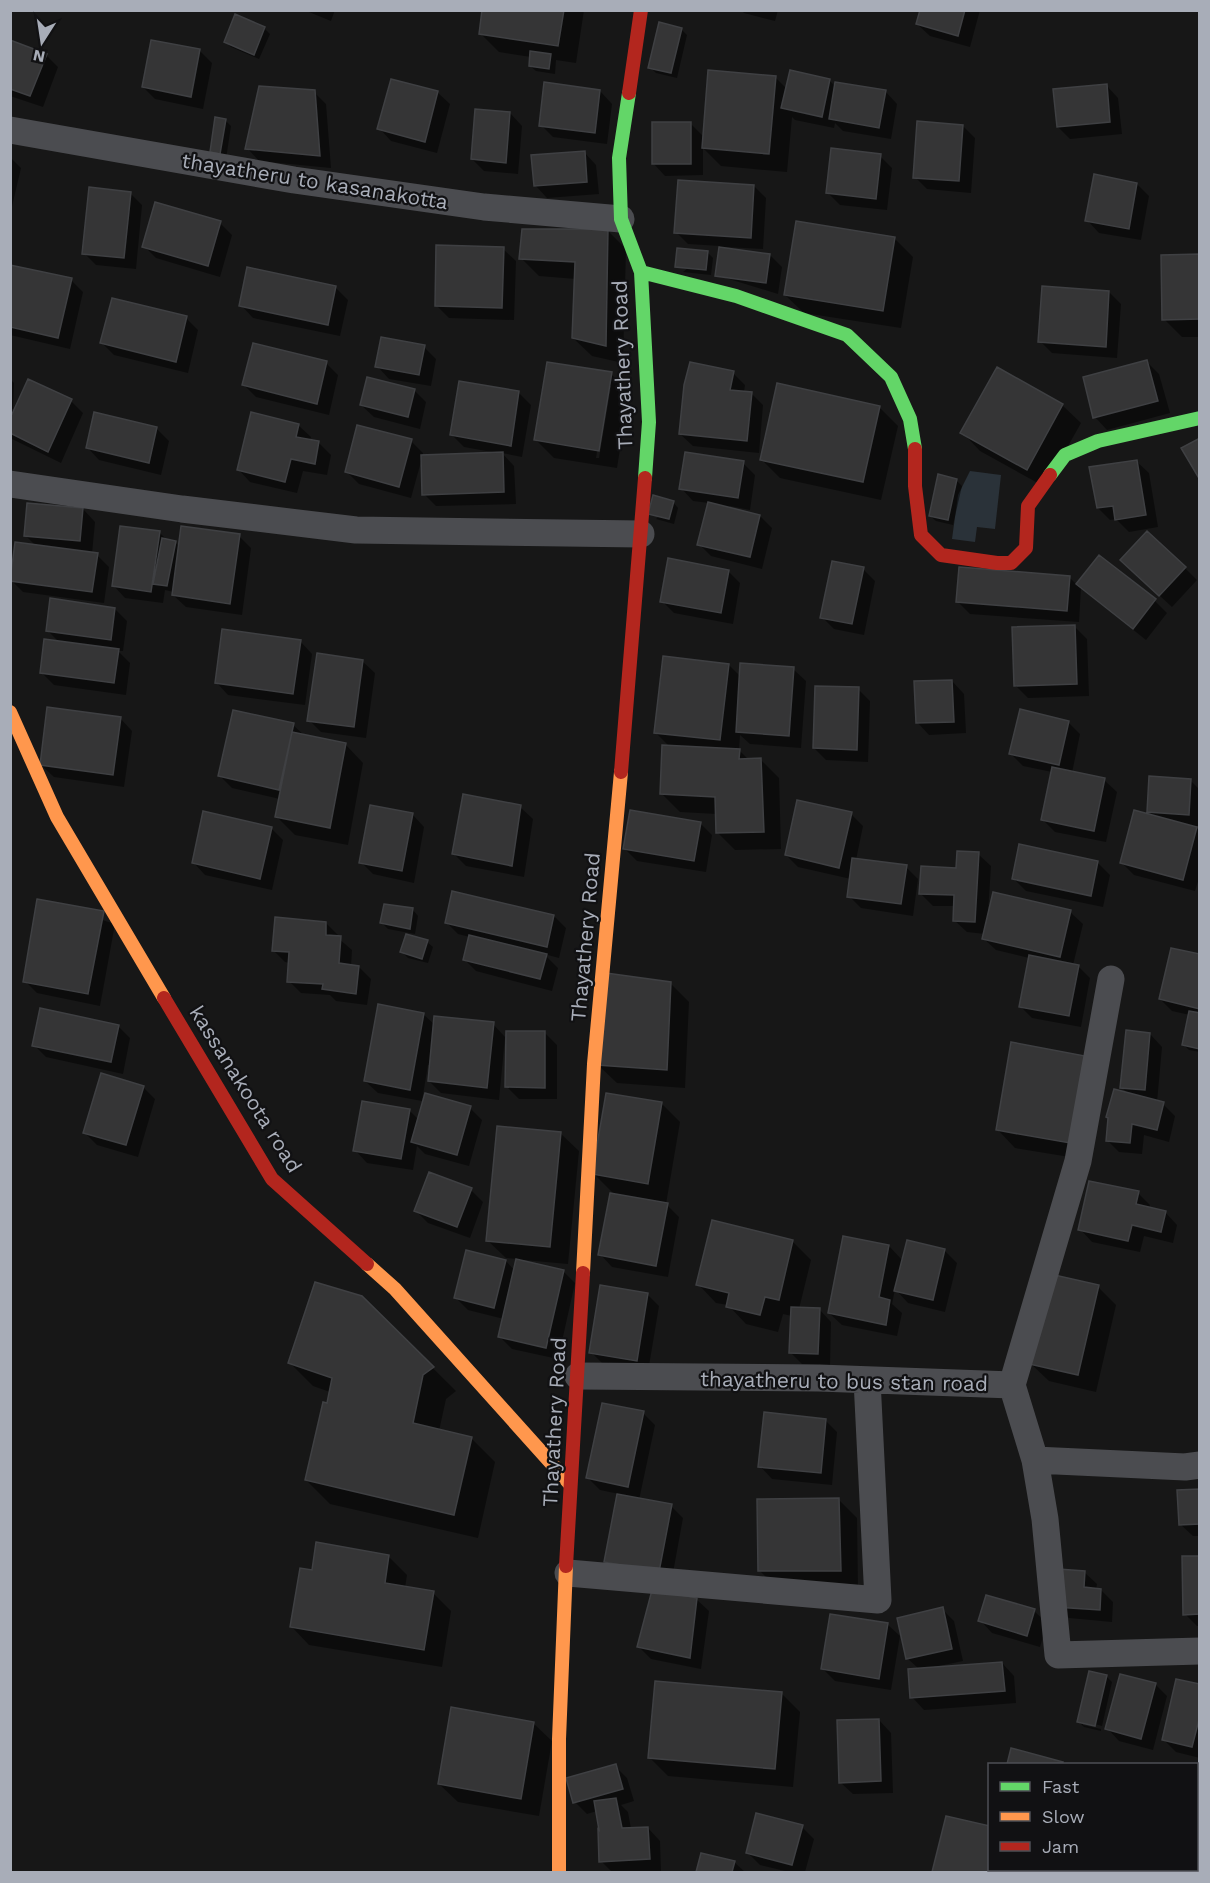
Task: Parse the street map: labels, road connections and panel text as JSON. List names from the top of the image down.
{
  "streets": {
    "street": [
      "thayatheru to kasanakotta",
      "Thayathery Road",
      "kassanakoota road",
      "thayatheru to bus stan road"
    ]
  },
  "crossings": [
    ["thayatheru to kasanakotta", "Thayathery Road"],
    ["Thayathery Road", "kassanakoota road"],
    ["Thayathery Road", "thayatheru to bus stan road"]
  ],
  "legend": ["Fast", "Slow", "Jam"],
  "north": "bottom"
}
